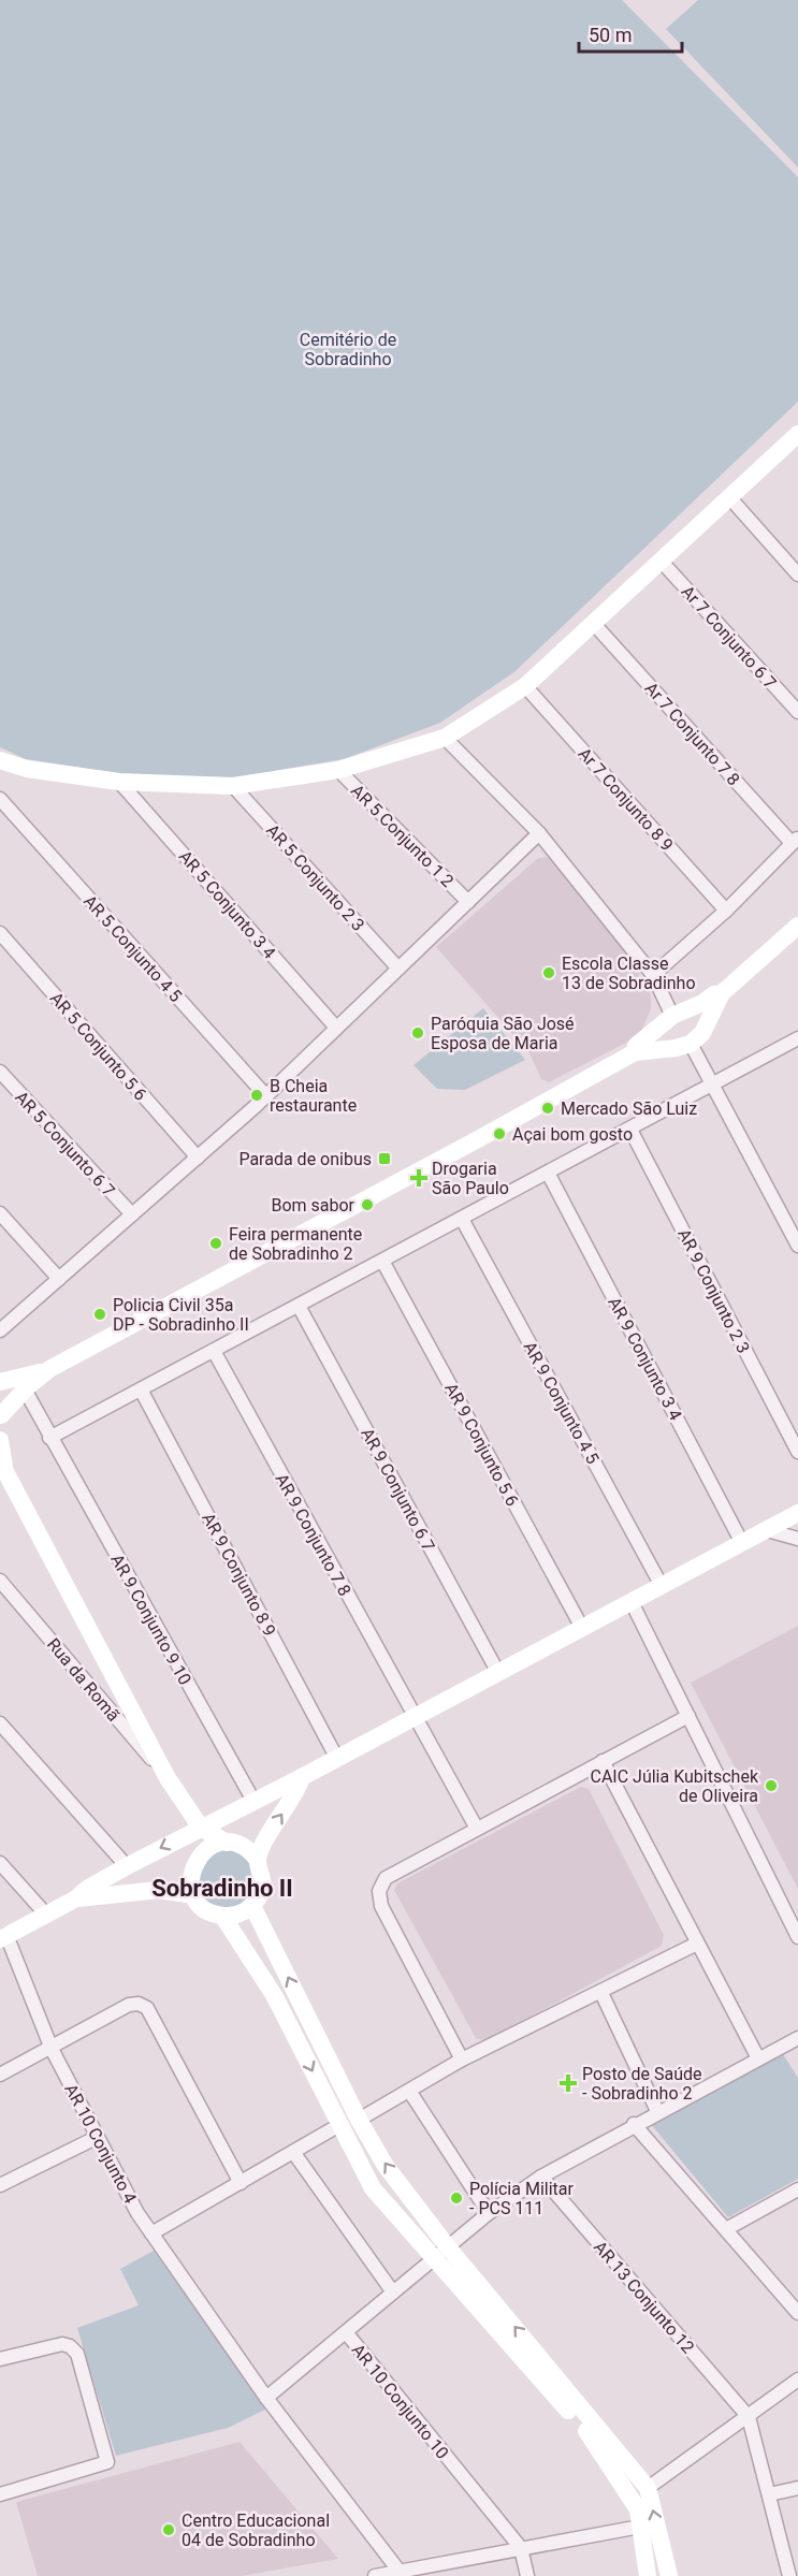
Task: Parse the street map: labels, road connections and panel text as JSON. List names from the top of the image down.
{
  "streets": {
    "street": [
      "Ar 7 Conjunto 6 7",
      "Ar 7 Conjunto 7 8",
      "Ar 7 Conjunto 8 9",
      "AR 5 Conjunto 1 2",
      "AR 5 Conjunto 2 3",
      "AR 5 Conjunto 3 4",
      "AR 5 Conjunto 4 5",
      "AR 5 Conjunto 5 6",
      "AR 5 Conjunto 6 7",
      "AR 9 Conjunto 2 3",
      "AR 9 Conjunto 3 4",
      "AR 9 Conjunto 4 5",
      "AR 9 Conjunto 5 6",
      "AR 9 Conjunto 6 7",
      "AR 9 Conjunto 7 8",
      "AR 9 Conjunto 8 9",
      "AR 9 Conjunto 9 10",
      "Rua da Romã",
      "AR 10 Conjunto 4",
      "AR 13 Conjunto 12",
      "AR 10 Conjunto 10"
    ]
  },
  "crossings": [
    ["AR 10 Conjunto 4", "AR 10 Conjunto 10"]
  ],
  "districts": ["Sobradinho II"],
  "parks": ["Cemitério de Sobradinho"],
  "places": {
    "other": [
      "Escola Classe 13 de Sobradinho",
      "Paróquia São José Esposa de Maria",
      "B Cheia restaurante",
      "Mercado São Luiz",
      "Açai bom gosto",
      "Bom sabor",
      "Feira permanente de Sobradinho 2",
      "Policia Civil 35a DP - Sobradinho II",
      "CAIC Júlia Kubitschek de Oliveira",
      "Polícia Militar - PCS 111",
      "Centro Educacional 04 de Sobradinho"
    ],
    "transit": ["Parada de onibus"],
    "health": ["Drogaria São Paulo", "Posto de Saúde - Sobradinho 2"]
  },
  "scale_bar": "50 m"
}
